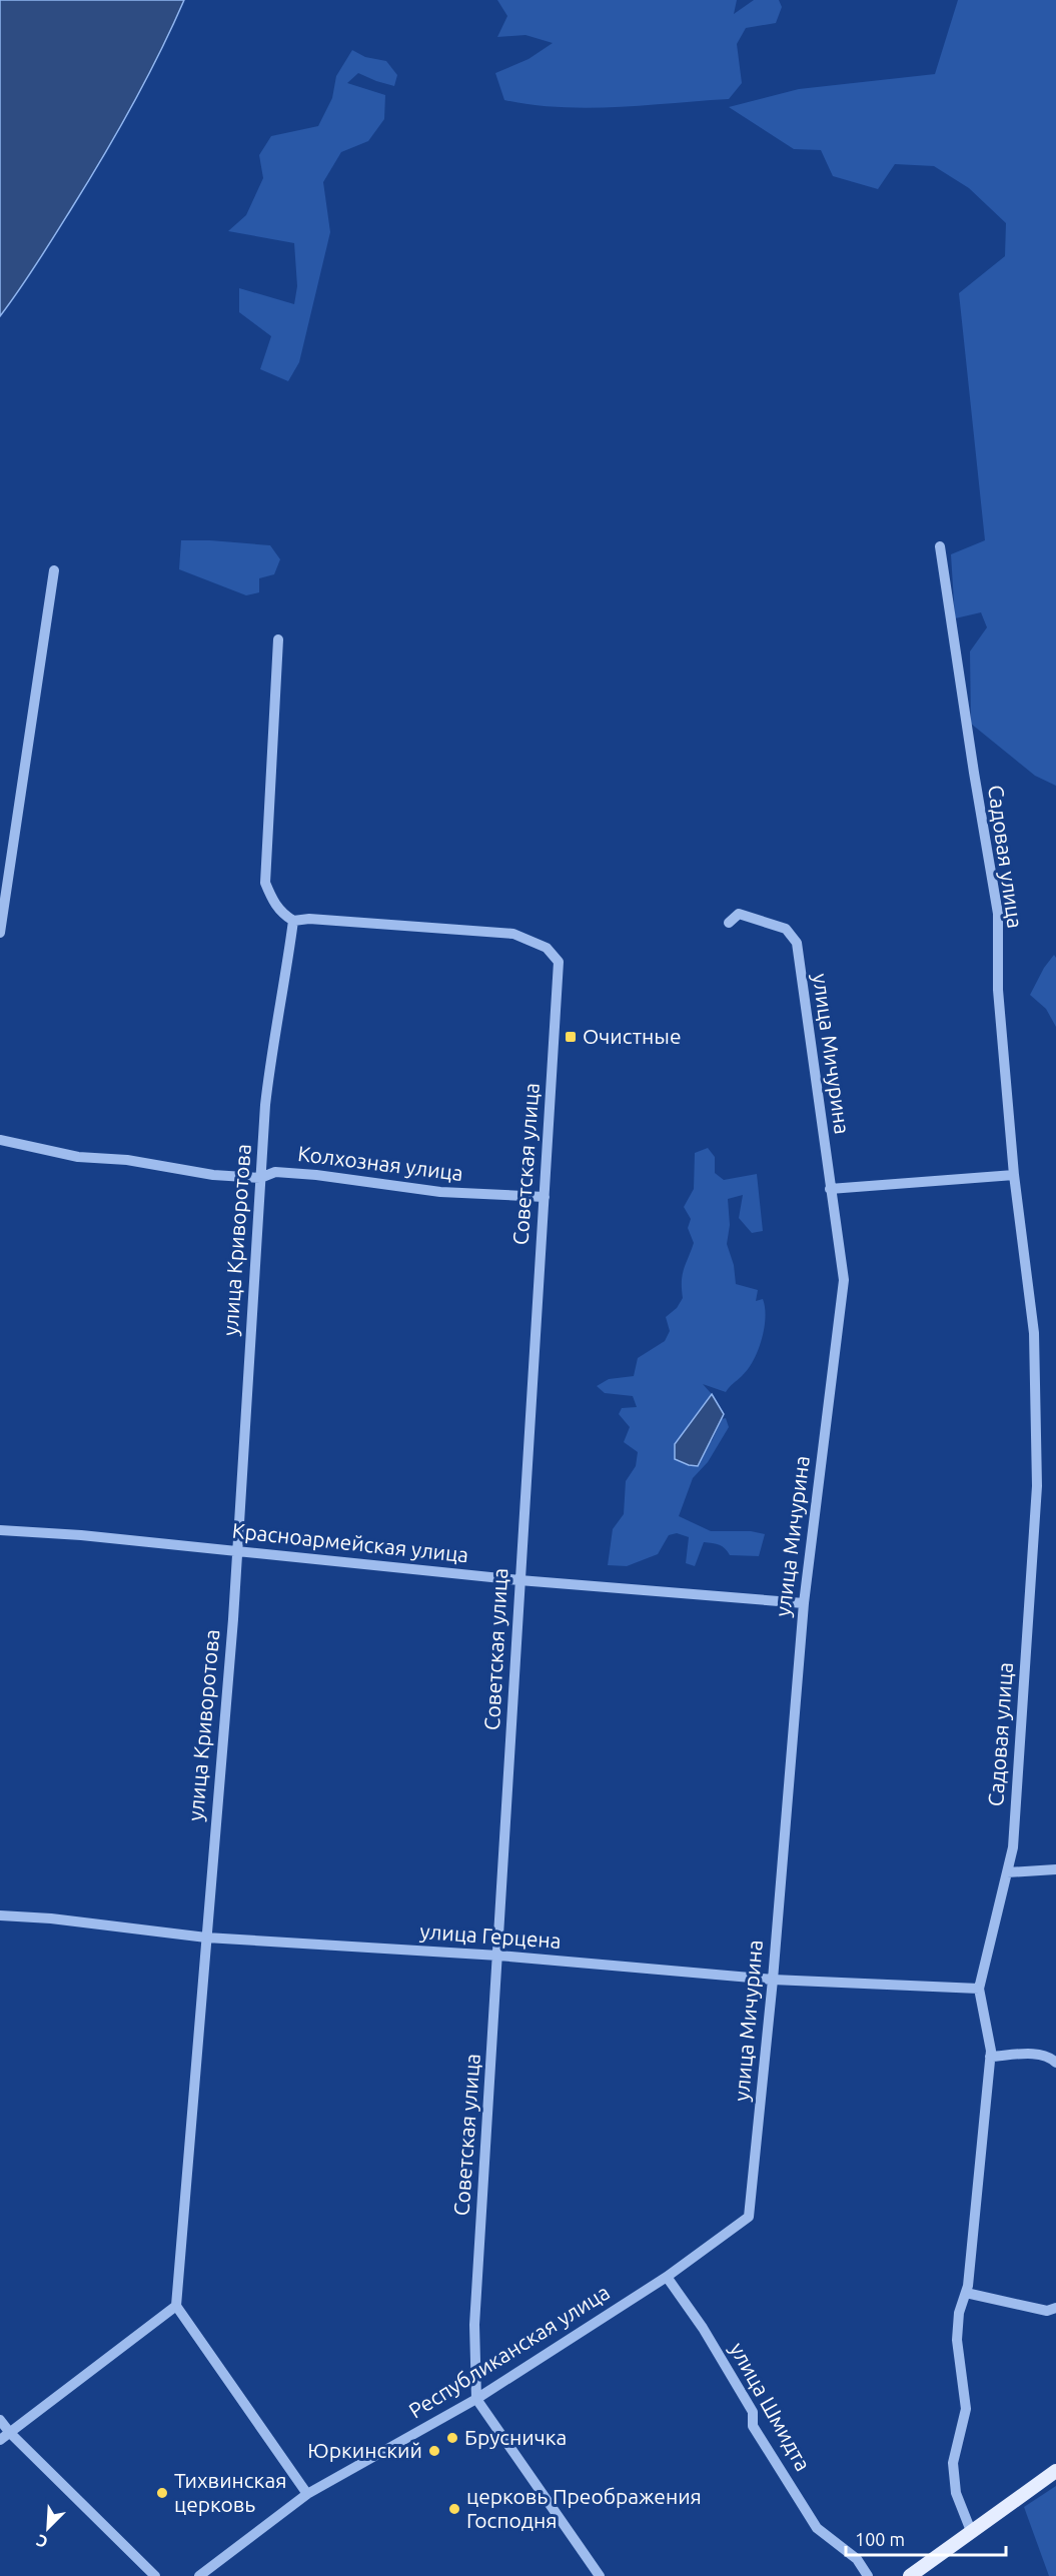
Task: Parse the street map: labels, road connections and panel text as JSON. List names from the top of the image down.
{
  "streets": {
    "street": [
      "Садовая улица",
      "улица Мичурина",
      "Колхозная улица",
      "Советская улица",
      "улица Криворотова",
      "Красноармейская улица",
      "улица Герцена",
      "Республиканская улица",
      "улица Шмидта"
    ]
  },
  "crossings": [
    ["Садовая улица", "улица Герцена"],
    ["улица Мичурина", "Красноармейская улица"],
    ["улица Мичурина", "улица Герцена"],
    ["улица Мичурина", "Республиканская улица"],
    ["Колхозная улица", "Советская улица"],
    ["Колхозная улица", "улица Криворотова"],
    ["Советская улица", "улица Криворотова"],
    ["Советская улица", "Красноармейская улица"],
    ["Советская улица", "улица Герцена"],
    ["Советская улица", "Республиканская улица"],
    ["улица Криворотова", "Красноармейская улица"],
    ["улица Криворотова", "улица Герцена"],
    ["Республиканская улица", "улица Шмидта"]
  ],
  "places": {
    "transit": ["Очистные"],
    "other": [
      "Брусничка",
      "Юркинский",
      "Тихвинская церковь",
      "церковь Преображения Господня"
    ]
  },
  "scale_bar": "100 m",
  "north": "bottom left"
}
